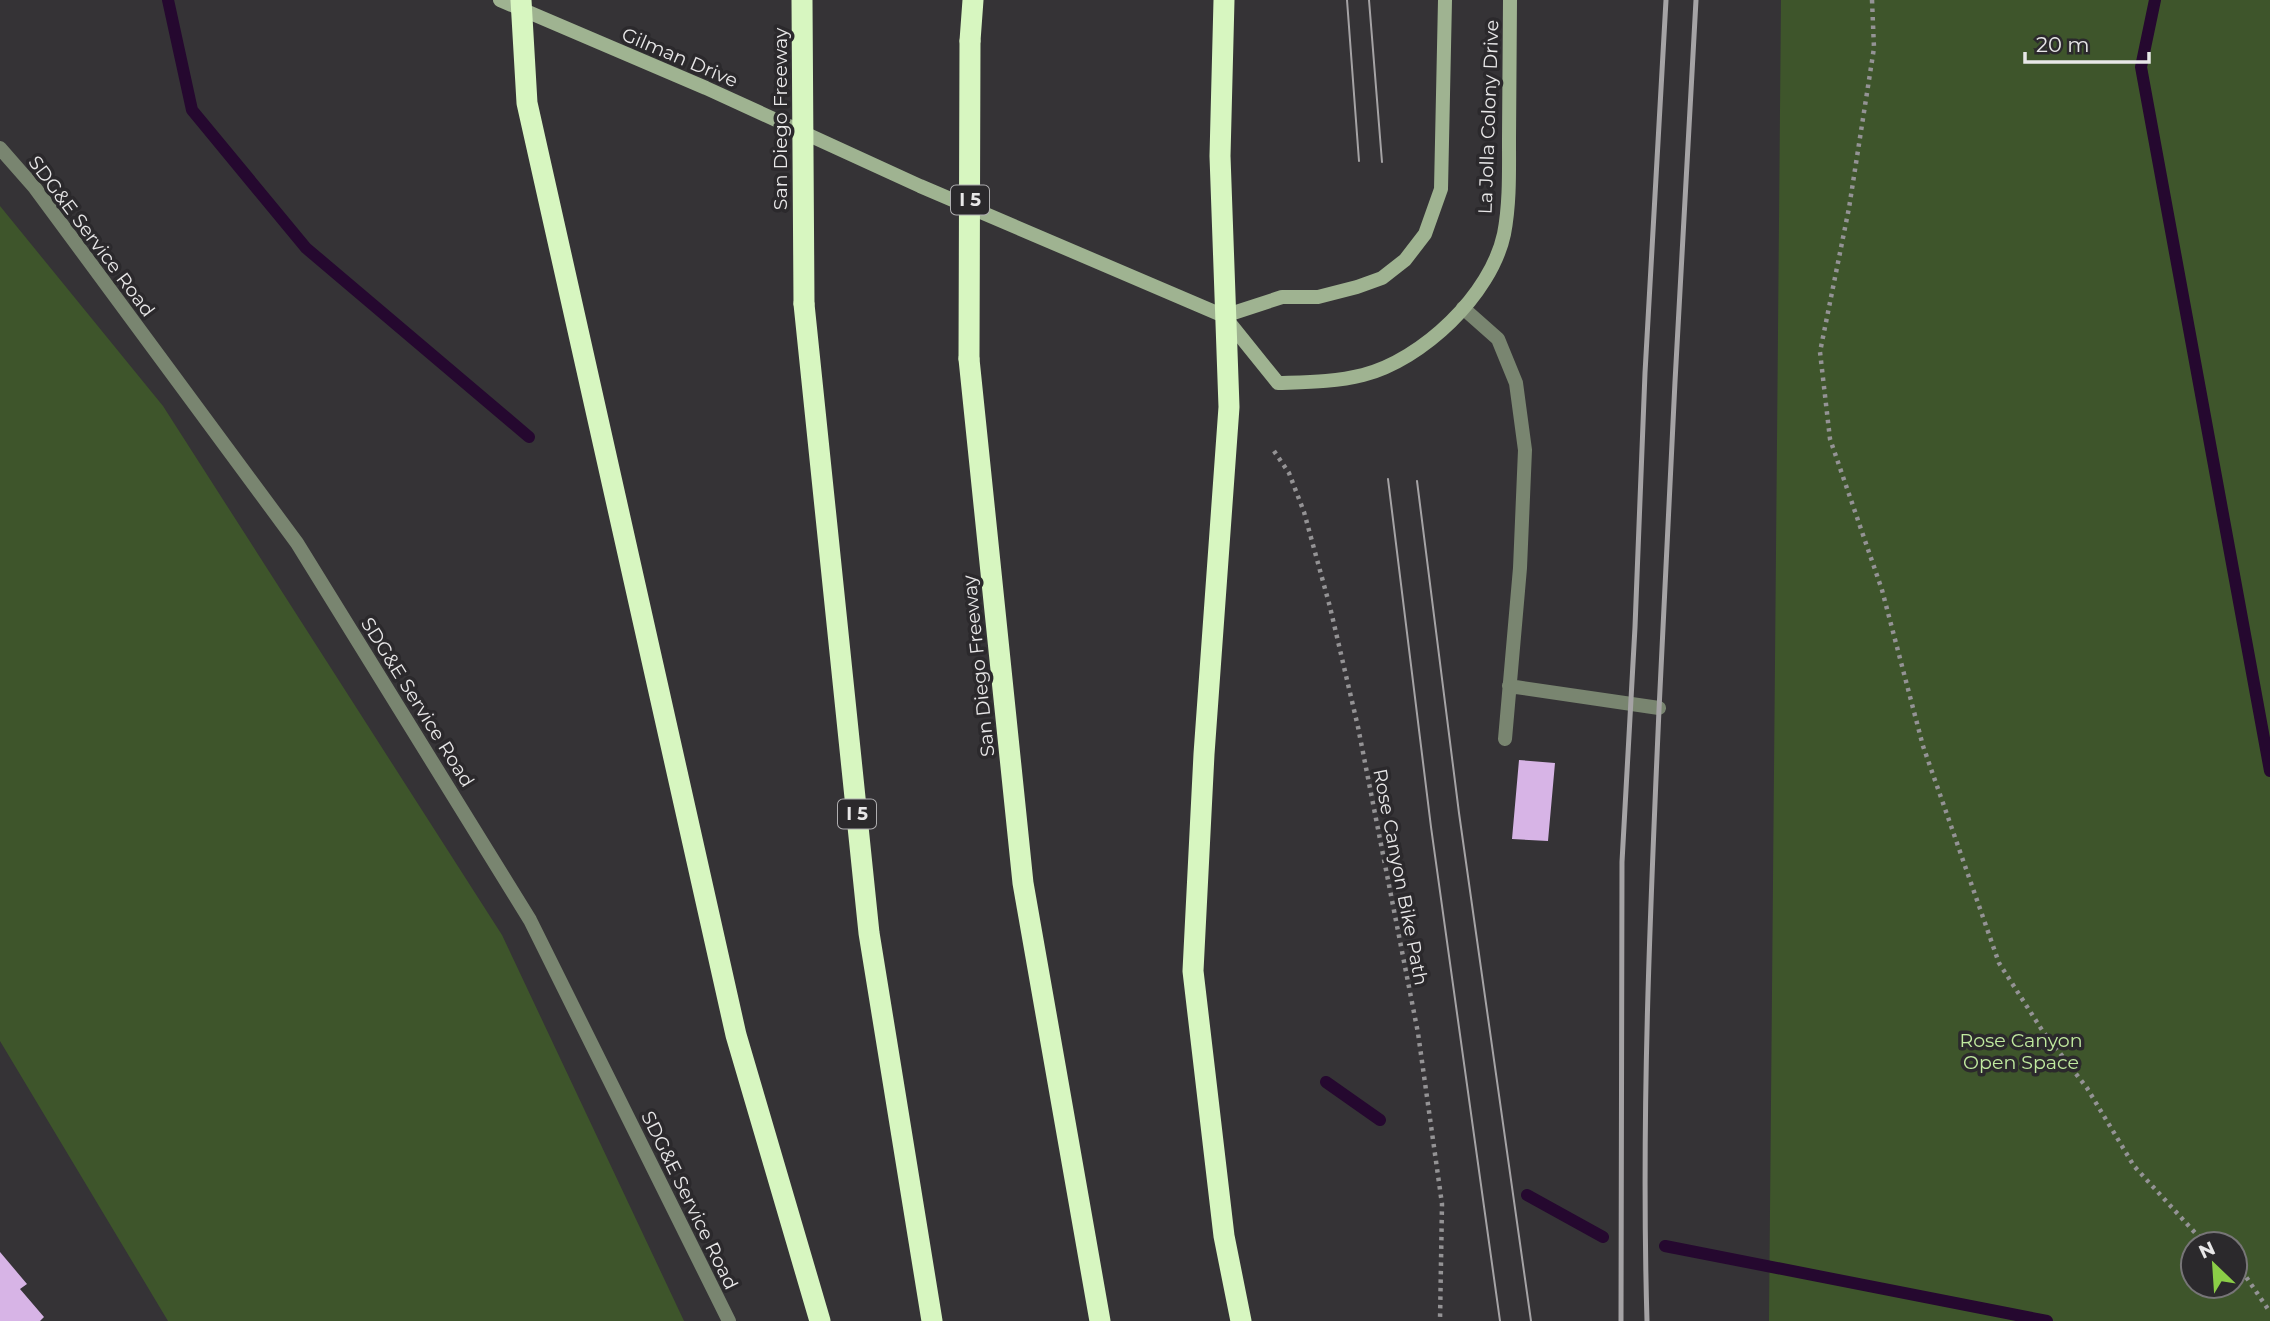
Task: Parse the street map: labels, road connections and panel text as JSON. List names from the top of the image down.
{
  "streets": {
    "highway": ["San Diego Freeway", "I 5"],
    "street": ["Gilman Drive", "La Jolla Colony Drive"],
    "lane": ["SDG&E Service Road"],
    "path": ["Rose Canyon Bike Path"]
  },
  "crossings": [
    ["Gilman Drive", "La Jolla Colony Drive"]
  ],
  "parks": ["Rose Canyon Open Space"],
  "scale_bar": "20 m",
  "north": "top left"
}
